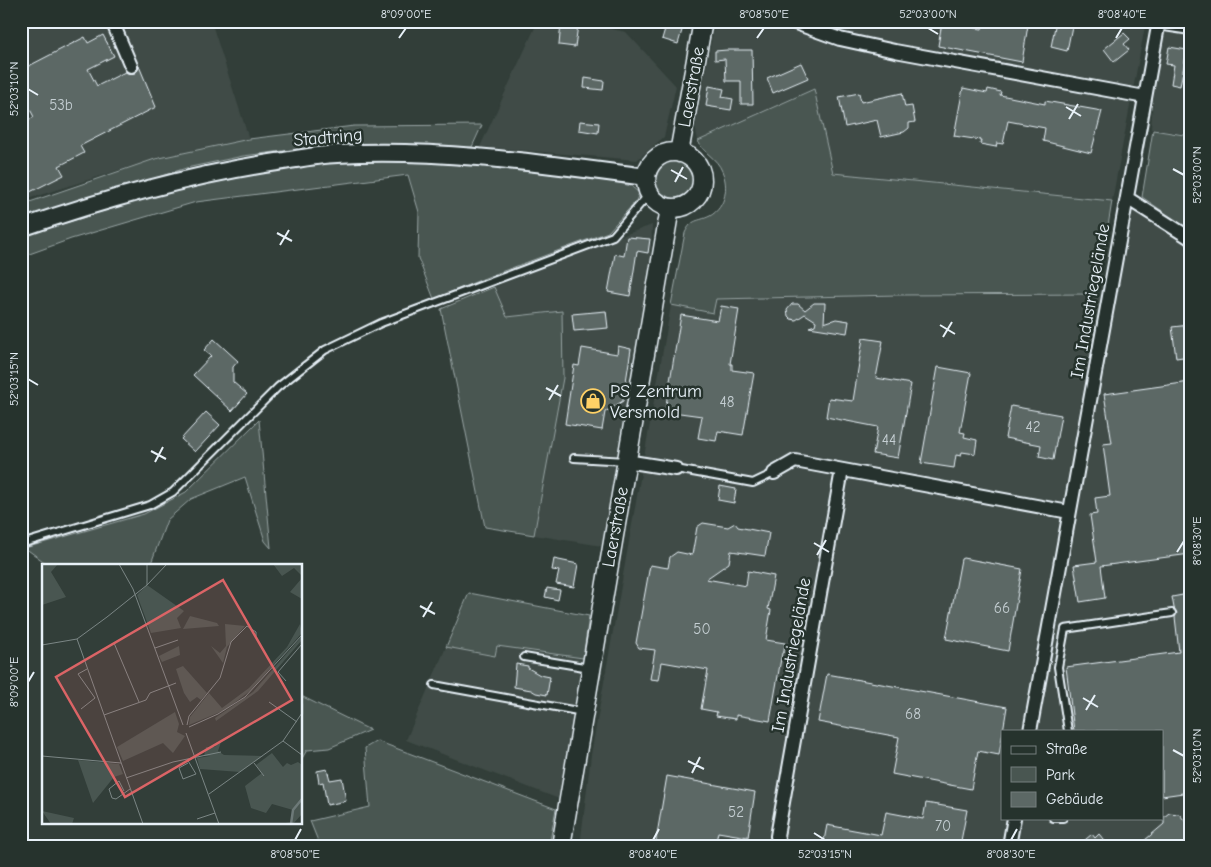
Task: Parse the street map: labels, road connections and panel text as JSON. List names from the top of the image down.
{
  "streets": {
    "main road": ["Laerstraße"],
    "street": ["Stadtring", "Im Industriegelände"]
  },
  "crossings": [
    ["Laerstraße", "Stadtring"]
  ],
  "places": {
    "shop": ["PS Zentrum Versmold"]
  },
  "house_numbers": [
    "53b",
    "48",
    "42",
    "44",
    "66",
    "50",
    "68",
    "52",
    "70"
  ],
  "legend": ["Straße", "Park", "Gebäude"],
  "coordinates": [
    "8°09'00\"E",
    "8°08'50\"E",
    "52°03'00\"N",
    "8°08'40\"E",
    "52°03'10\"N",
    "52°03'15\"N",
    "8°08'30\"E"
  ]
}
